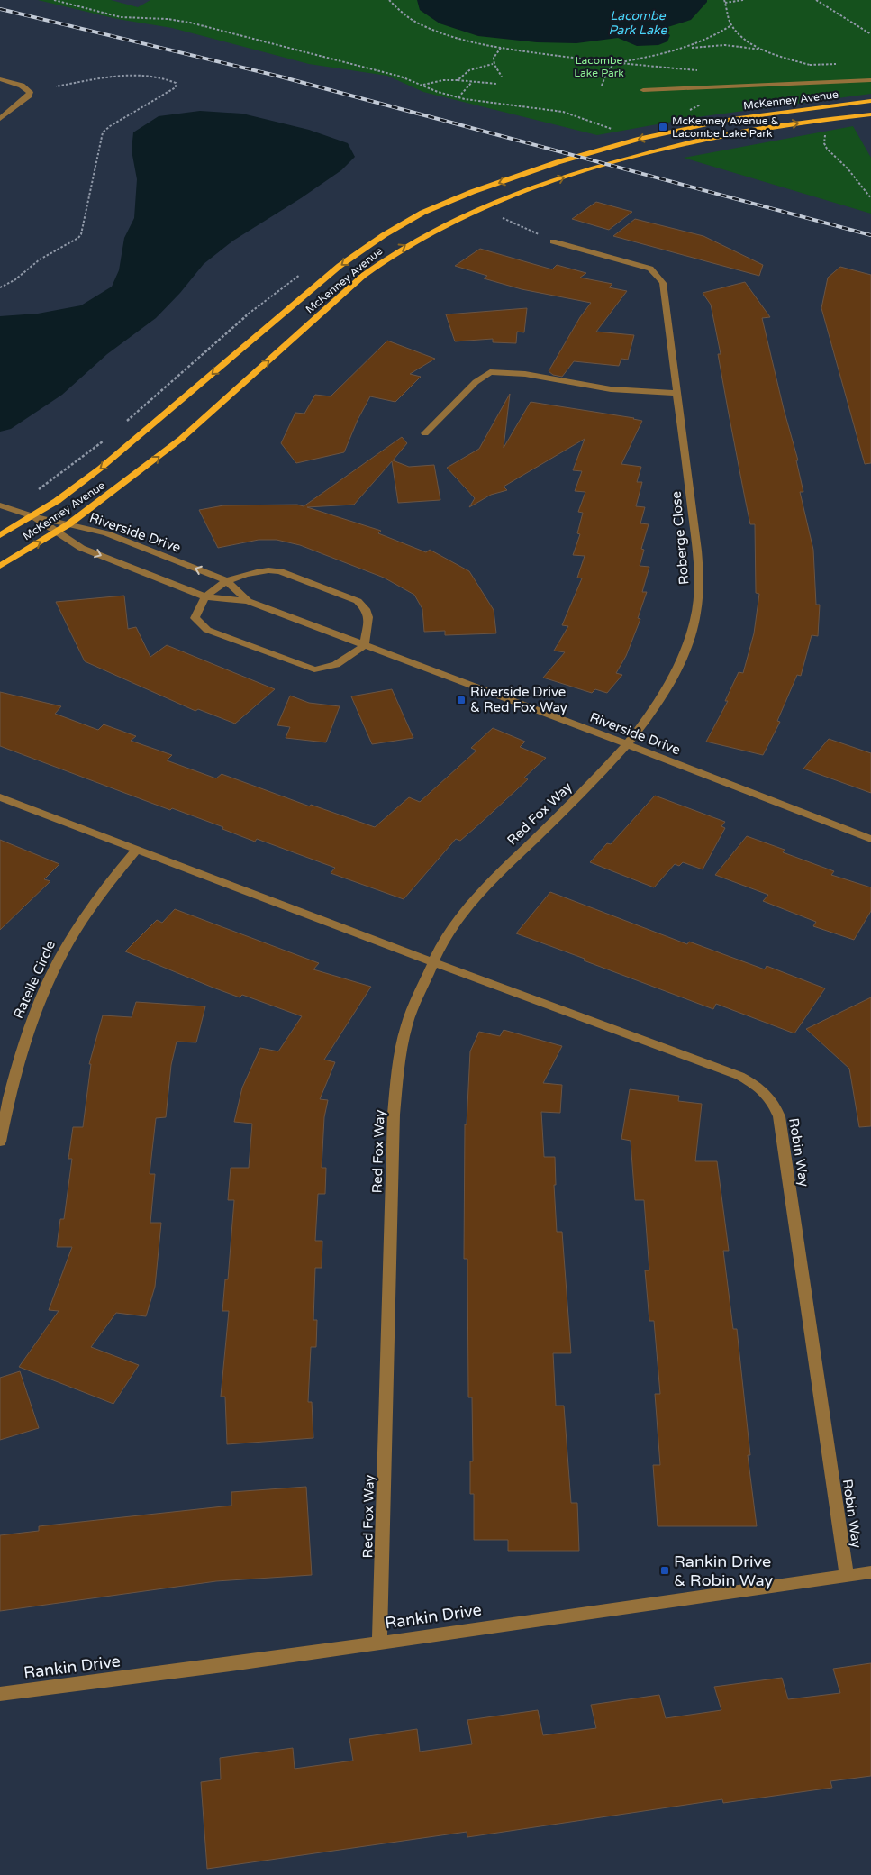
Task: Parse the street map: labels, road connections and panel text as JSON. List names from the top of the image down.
{
  "streets": {
    "main road": ["McKenney Avenue"],
    "street": [
      "Riverside Drive",
      "Roberge Close",
      "Red Fox Way",
      "Ratelle Circle",
      "Robin Way",
      "Rankin Drive"
    ]
  },
  "crossings": [
    ["McKenney Avenue", "Riverside Drive"],
    ["Riverside Drive", "Roberge Close"],
    ["Riverside Drive", "Red Fox Way"],
    ["Roberge Close", "Red Fox Way"],
    ["Red Fox Way", "Robin Way"],
    ["Red Fox Way", "Rankin Drive"],
    ["Robin Way", "Rankin Drive"]
  ],
  "water": ["Lacombe Park Lake"],
  "parks": ["Lacombe Lake Park"],
  "places": {
    "transit": ["McKenney Avenue & Lacombe Lake Park", "Riverside Drive & Red Fox Way", "Rankin Drive & Robin Way"]
  }
}
